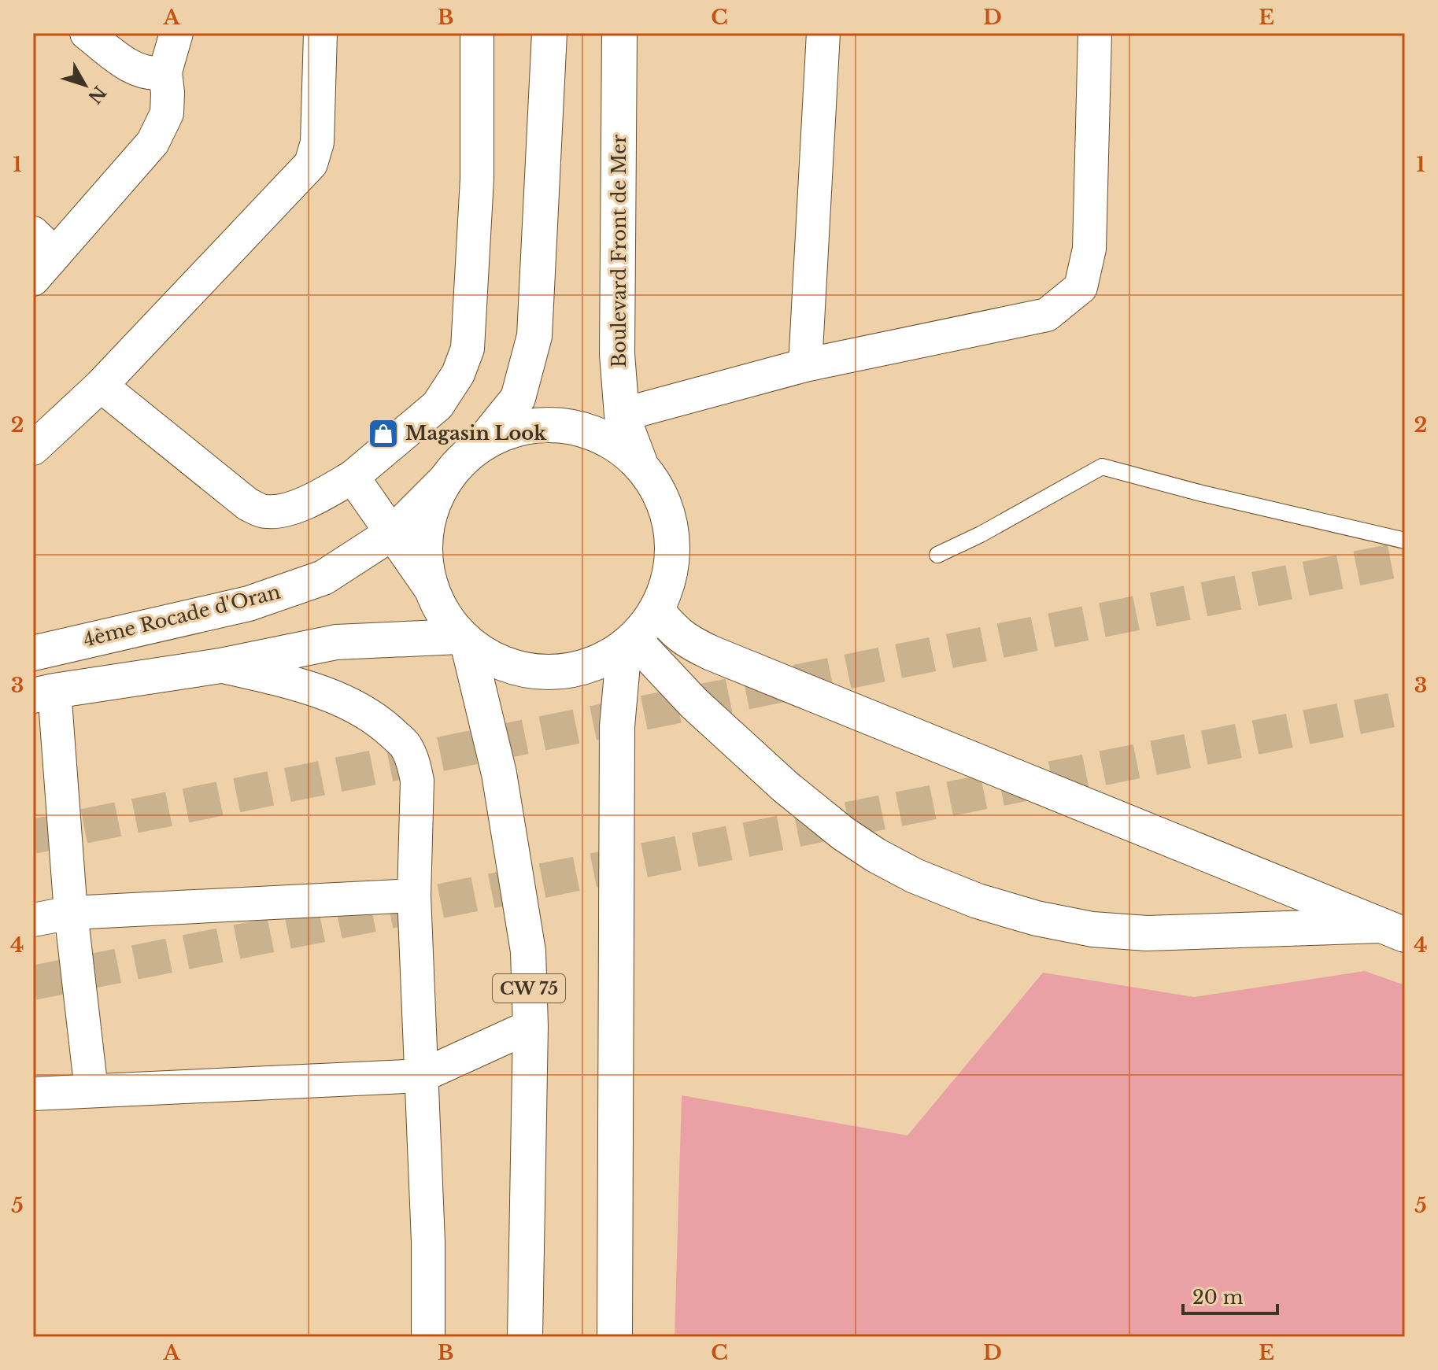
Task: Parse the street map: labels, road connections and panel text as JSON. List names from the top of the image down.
{
  "streets": {
    "main road": ["Boulevard Front de Mer", "4ème Rocade d'Oran", "CW 75"]
  },
  "places": {
    "shop": ["Magasin Look"]
  },
  "scale_bar": "20 m",
  "north": "bottom right",
  "grid": {
    "columns": [
      "A",
      "B",
      "C",
      "D",
      "E"
    ],
    "rows": [
      "1",
      "2",
      "3",
      "4",
      "5"
    ]
  }
}
